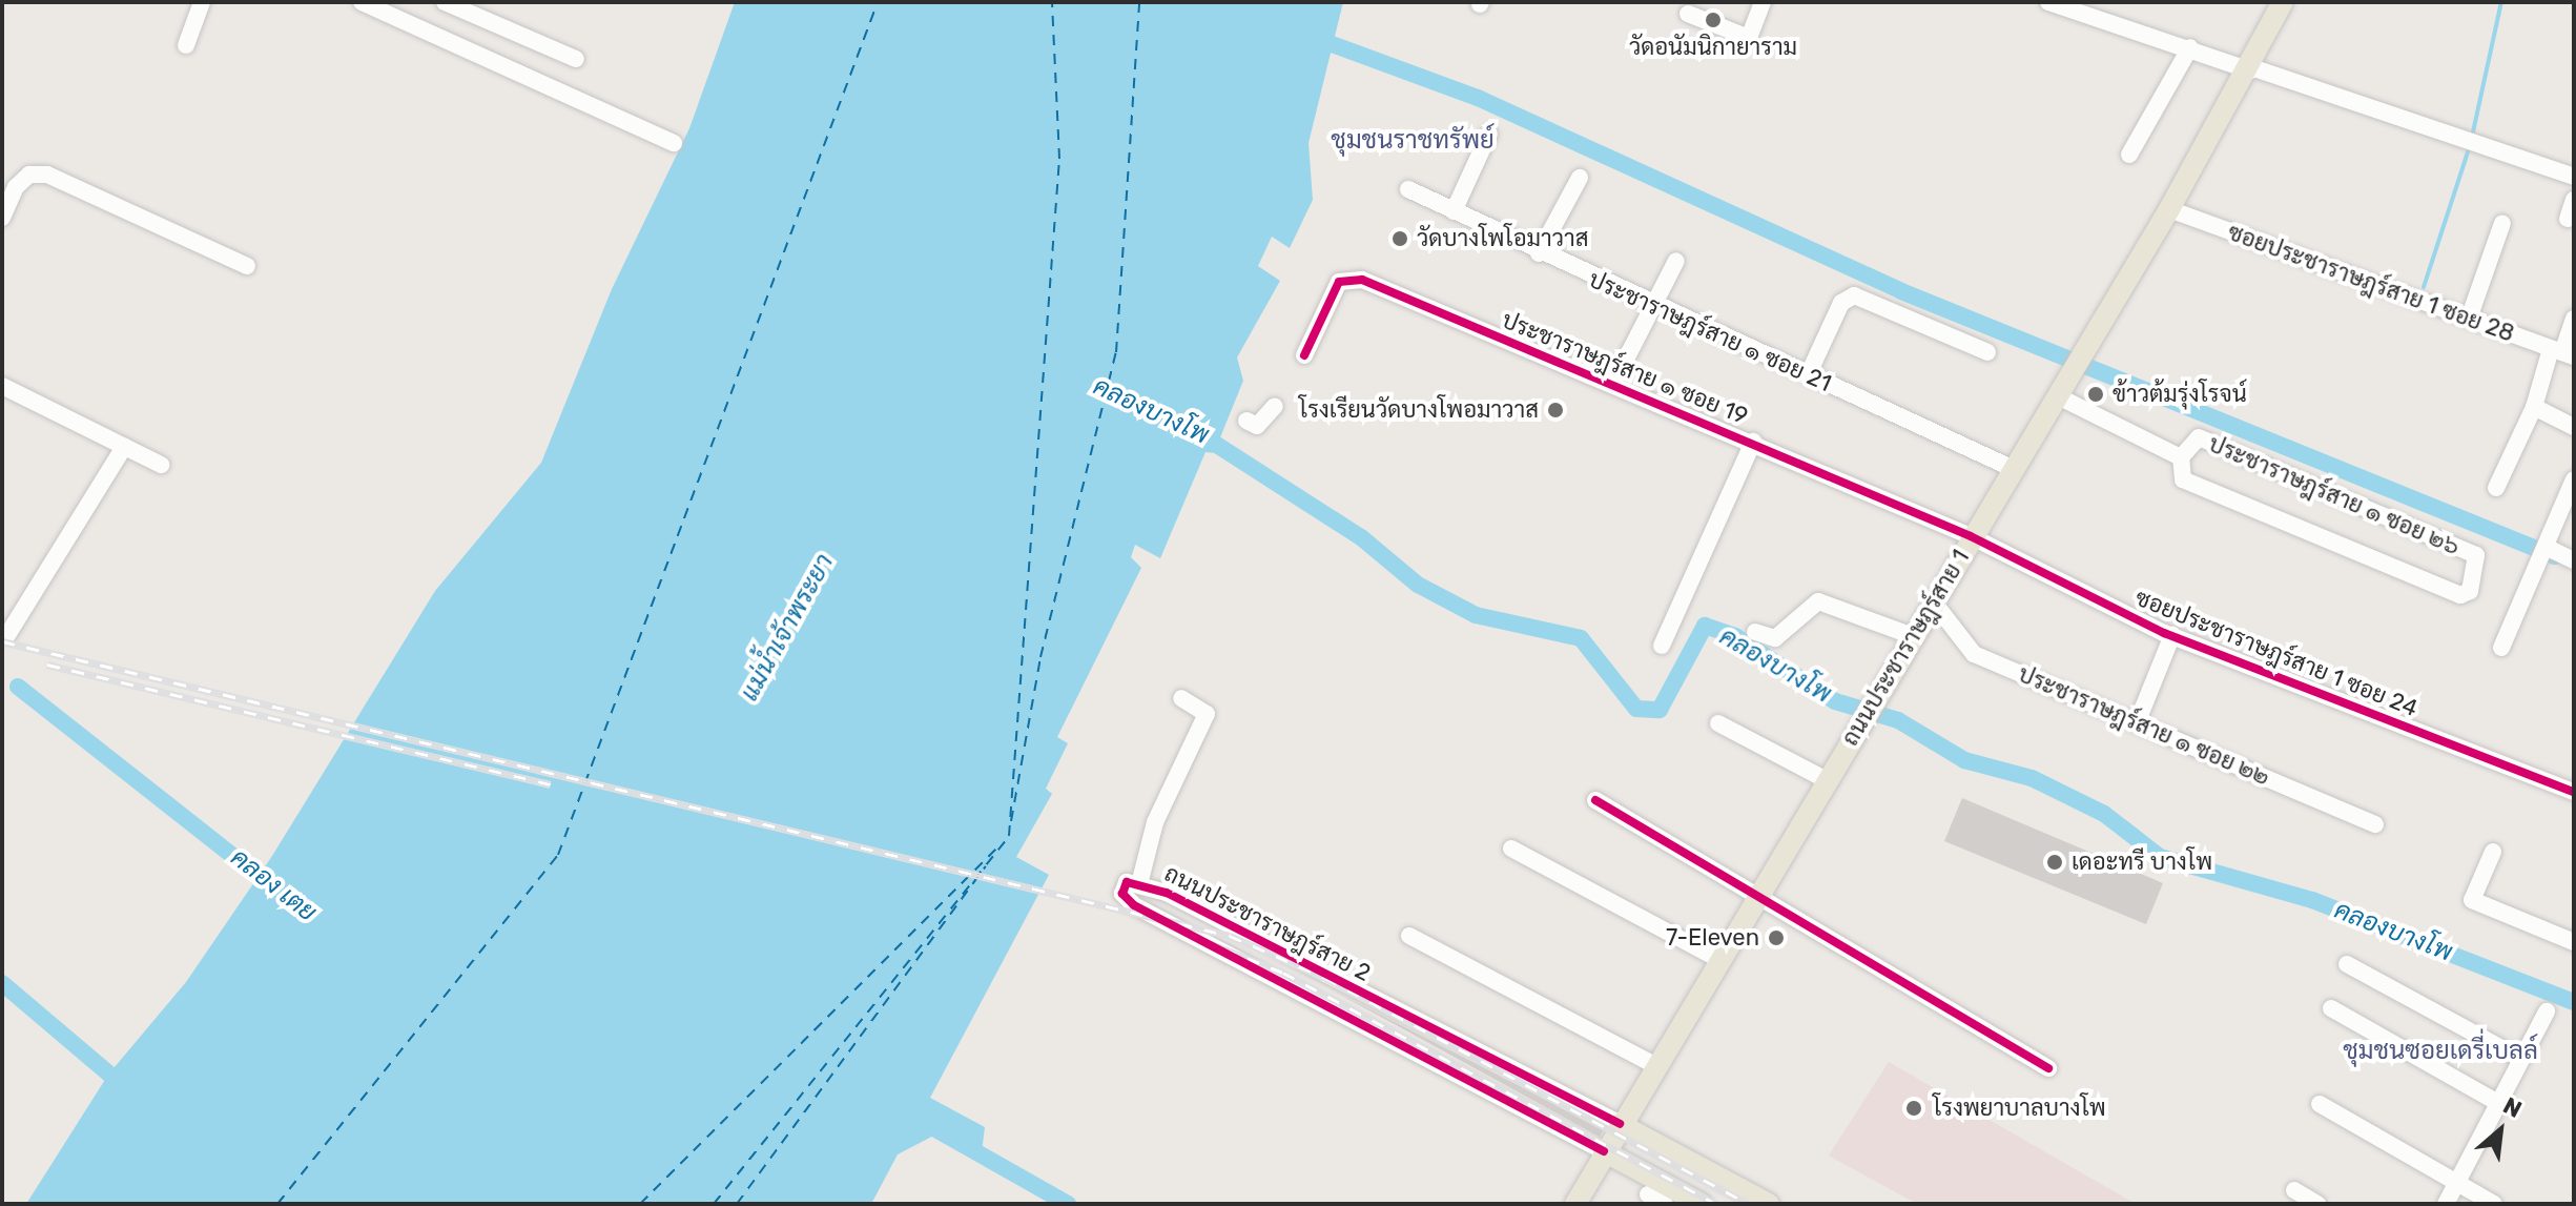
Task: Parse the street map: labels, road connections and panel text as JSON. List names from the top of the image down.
{
  "streets": {
    "main road": ["ถนนประชาราษฎร์สาย 1", "ถนนประชาราษฎร์สาย 2"],
    "street": [
      "ซอยประชาราษฎร์สาย 1 ซอย 28",
      "ประชาราษฎร์สาย ๑ ซอย 21",
      "ประชาราษฎร์สาย ๑ ซอย 19",
      "ประชาราษฎร์สาย ๑ ซอย ๒๖",
      "ซอยประชาราษฎร์สาย 1 ซอย 24",
      "ประชาราษฎร์สาย ๑ ซอย ๒๒"
    ]
  },
  "crossings": [
    ["ซอยประชาราษฎร์สาย 1 ซอย 28", "ถนนประชาราษฎร์สาย 1"],
    ["ประชาราษฎร์สาย ๑ ซอย 21", "ถนนประชาราษฎร์สาย 1"],
    ["ประชาราษฎร์สาย ๑ ซอย 19", "ถนนประชาราษฎร์สาย 1"],
    ["ประชาราษฎร์สาย ๑ ซอย 19", "ซอยประชาราษฎร์สาย 1 ซอย 24"],
    ["ประชาราษฎร์สาย ๑ ซอย ๒๖", "ถนนประชาราษฎร์สาย 1"],
    ["ถนนประชาราษฎร์สาย 1", "ซอยประชาราษฎร์สาย 1 ซอย 24"],
    ["ถนนประชาราษฎร์สาย 1", "ประชาราษฎร์สาย ๑ ซอย ๒๒"],
    ["ถนนประชาราษฎร์สาย 1", "ถนนประชาราษฎร์สาย 2"]
  ],
  "districts": ["ชุมชนราชทรัพย์", "ชุมชนซอยเดรี่เบลล์"],
  "water": ["คลองบางโพ", "แม่น้ำเจ้าพระยา", "คลอง เตย"],
  "places": [
    "วัดอนัมนิกายาราม",
    "วัดบางโพโอมาวาส",
    "ข้าวต้มรุ่งโรจน์",
    "โรงเรียนวัดบางโพอมาวาส",
    "เดอะทรี บางโพ",
    "7-Eleven",
    "โรงพยาบาลบางโพ"
  ],
  "north": "top right"
}
